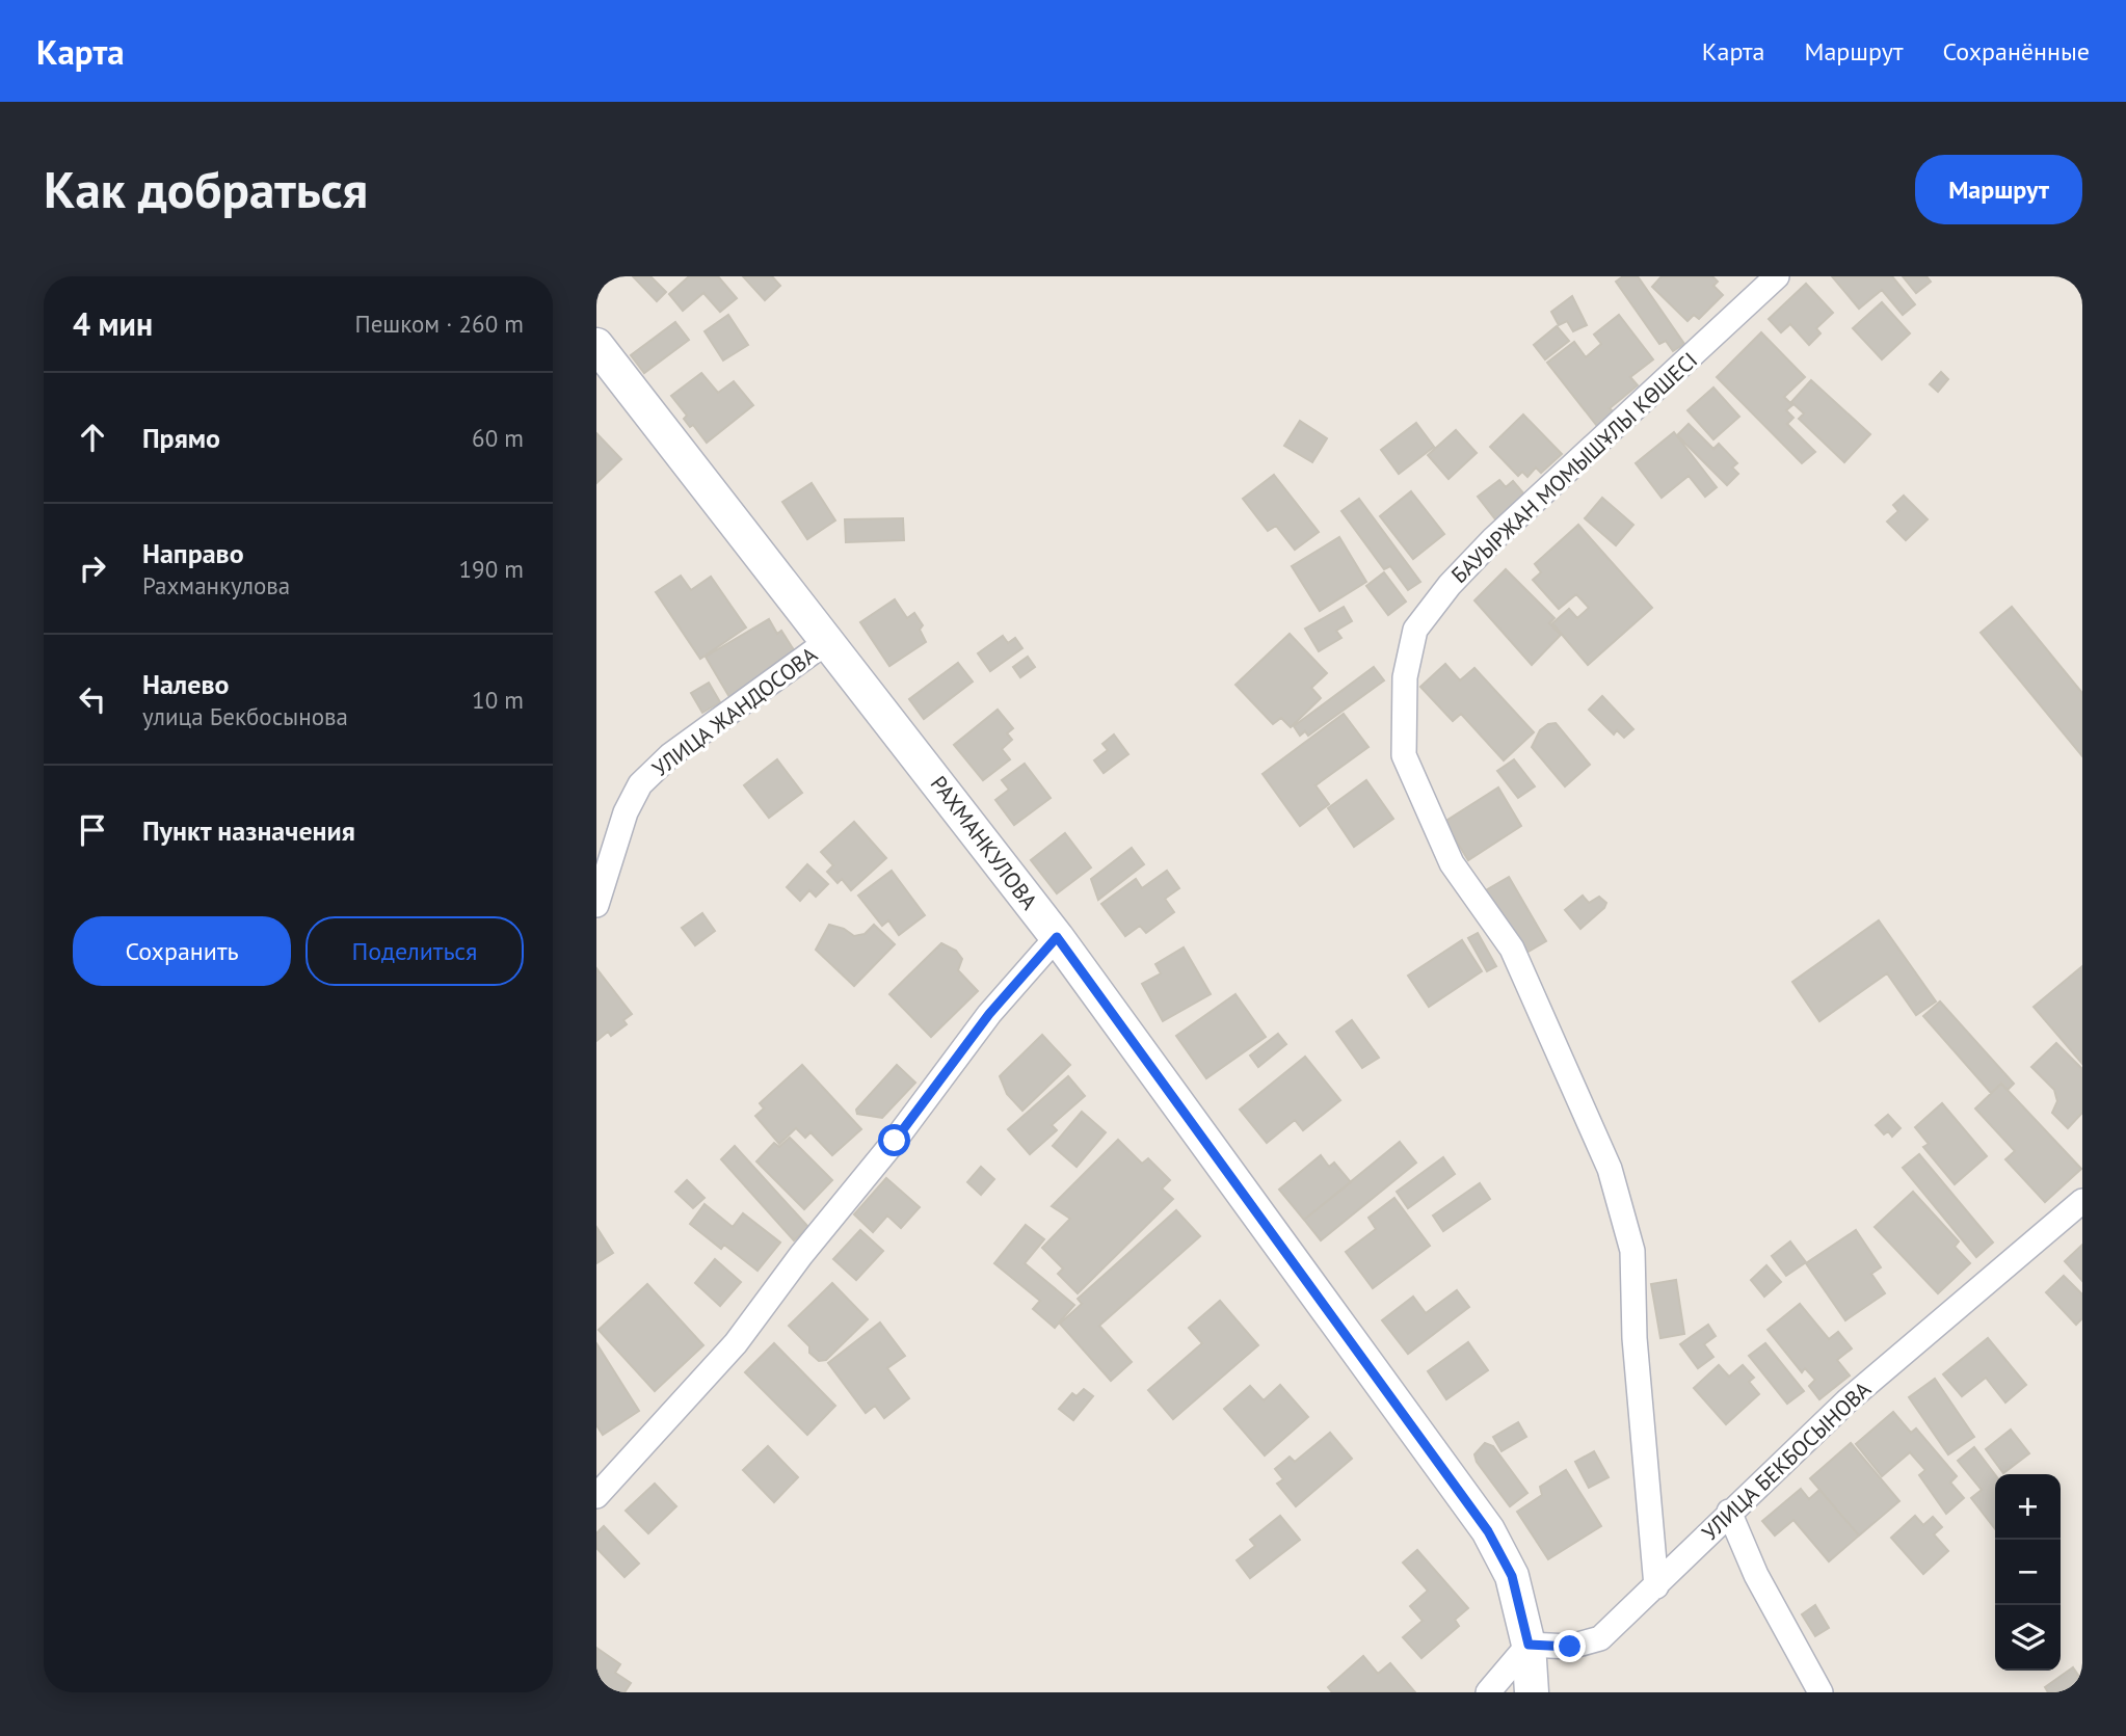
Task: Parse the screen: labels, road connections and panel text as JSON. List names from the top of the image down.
{
  "streets": {
    "street": [
      "БАУЫРЖАН МОМЫШҰЛЫ КӨШЕСІ",
      "УЛИЦА ЖАНДОСОВА",
      "РАХМАНКУЛОВА",
      "УЛИЦА БЕКБОСЫНОВА"
    ]
  },
  "crossings": [
    ["БАУЫРЖАН МОМЫШҰЛЫ КӨШЕСІ", "УЛИЦА БЕКБОСЫНОВА"],
    ["УЛИЦА ЖАНДОСОВА", "РАХМАНКУЛОВА"],
    ["РАХМАНКУЛОВА", "УЛИЦА БЕКБОСЫНОВА"]
  ],
  "page": {
    "header": "Карта",
    "nav": ["Карта", "Маршрут", "Сохранённые"],
    "buttons": [
      "Маршрут",
      ["Сохранить", "Поделиться"]
    ],
    "title": "Как добраться",
    "heading": ["4 мин", "Пешком · 260 m"],
    "list": [
      ["Прямо", "60 m"],
      ["Направо", "Рахманкулова", "190 m"],
      ["Налево", "улица Бекбосынова", "10 m"],
      "Пункт назначения"
    ],
    "map_buttons": ["+", "−"]
  }
}
